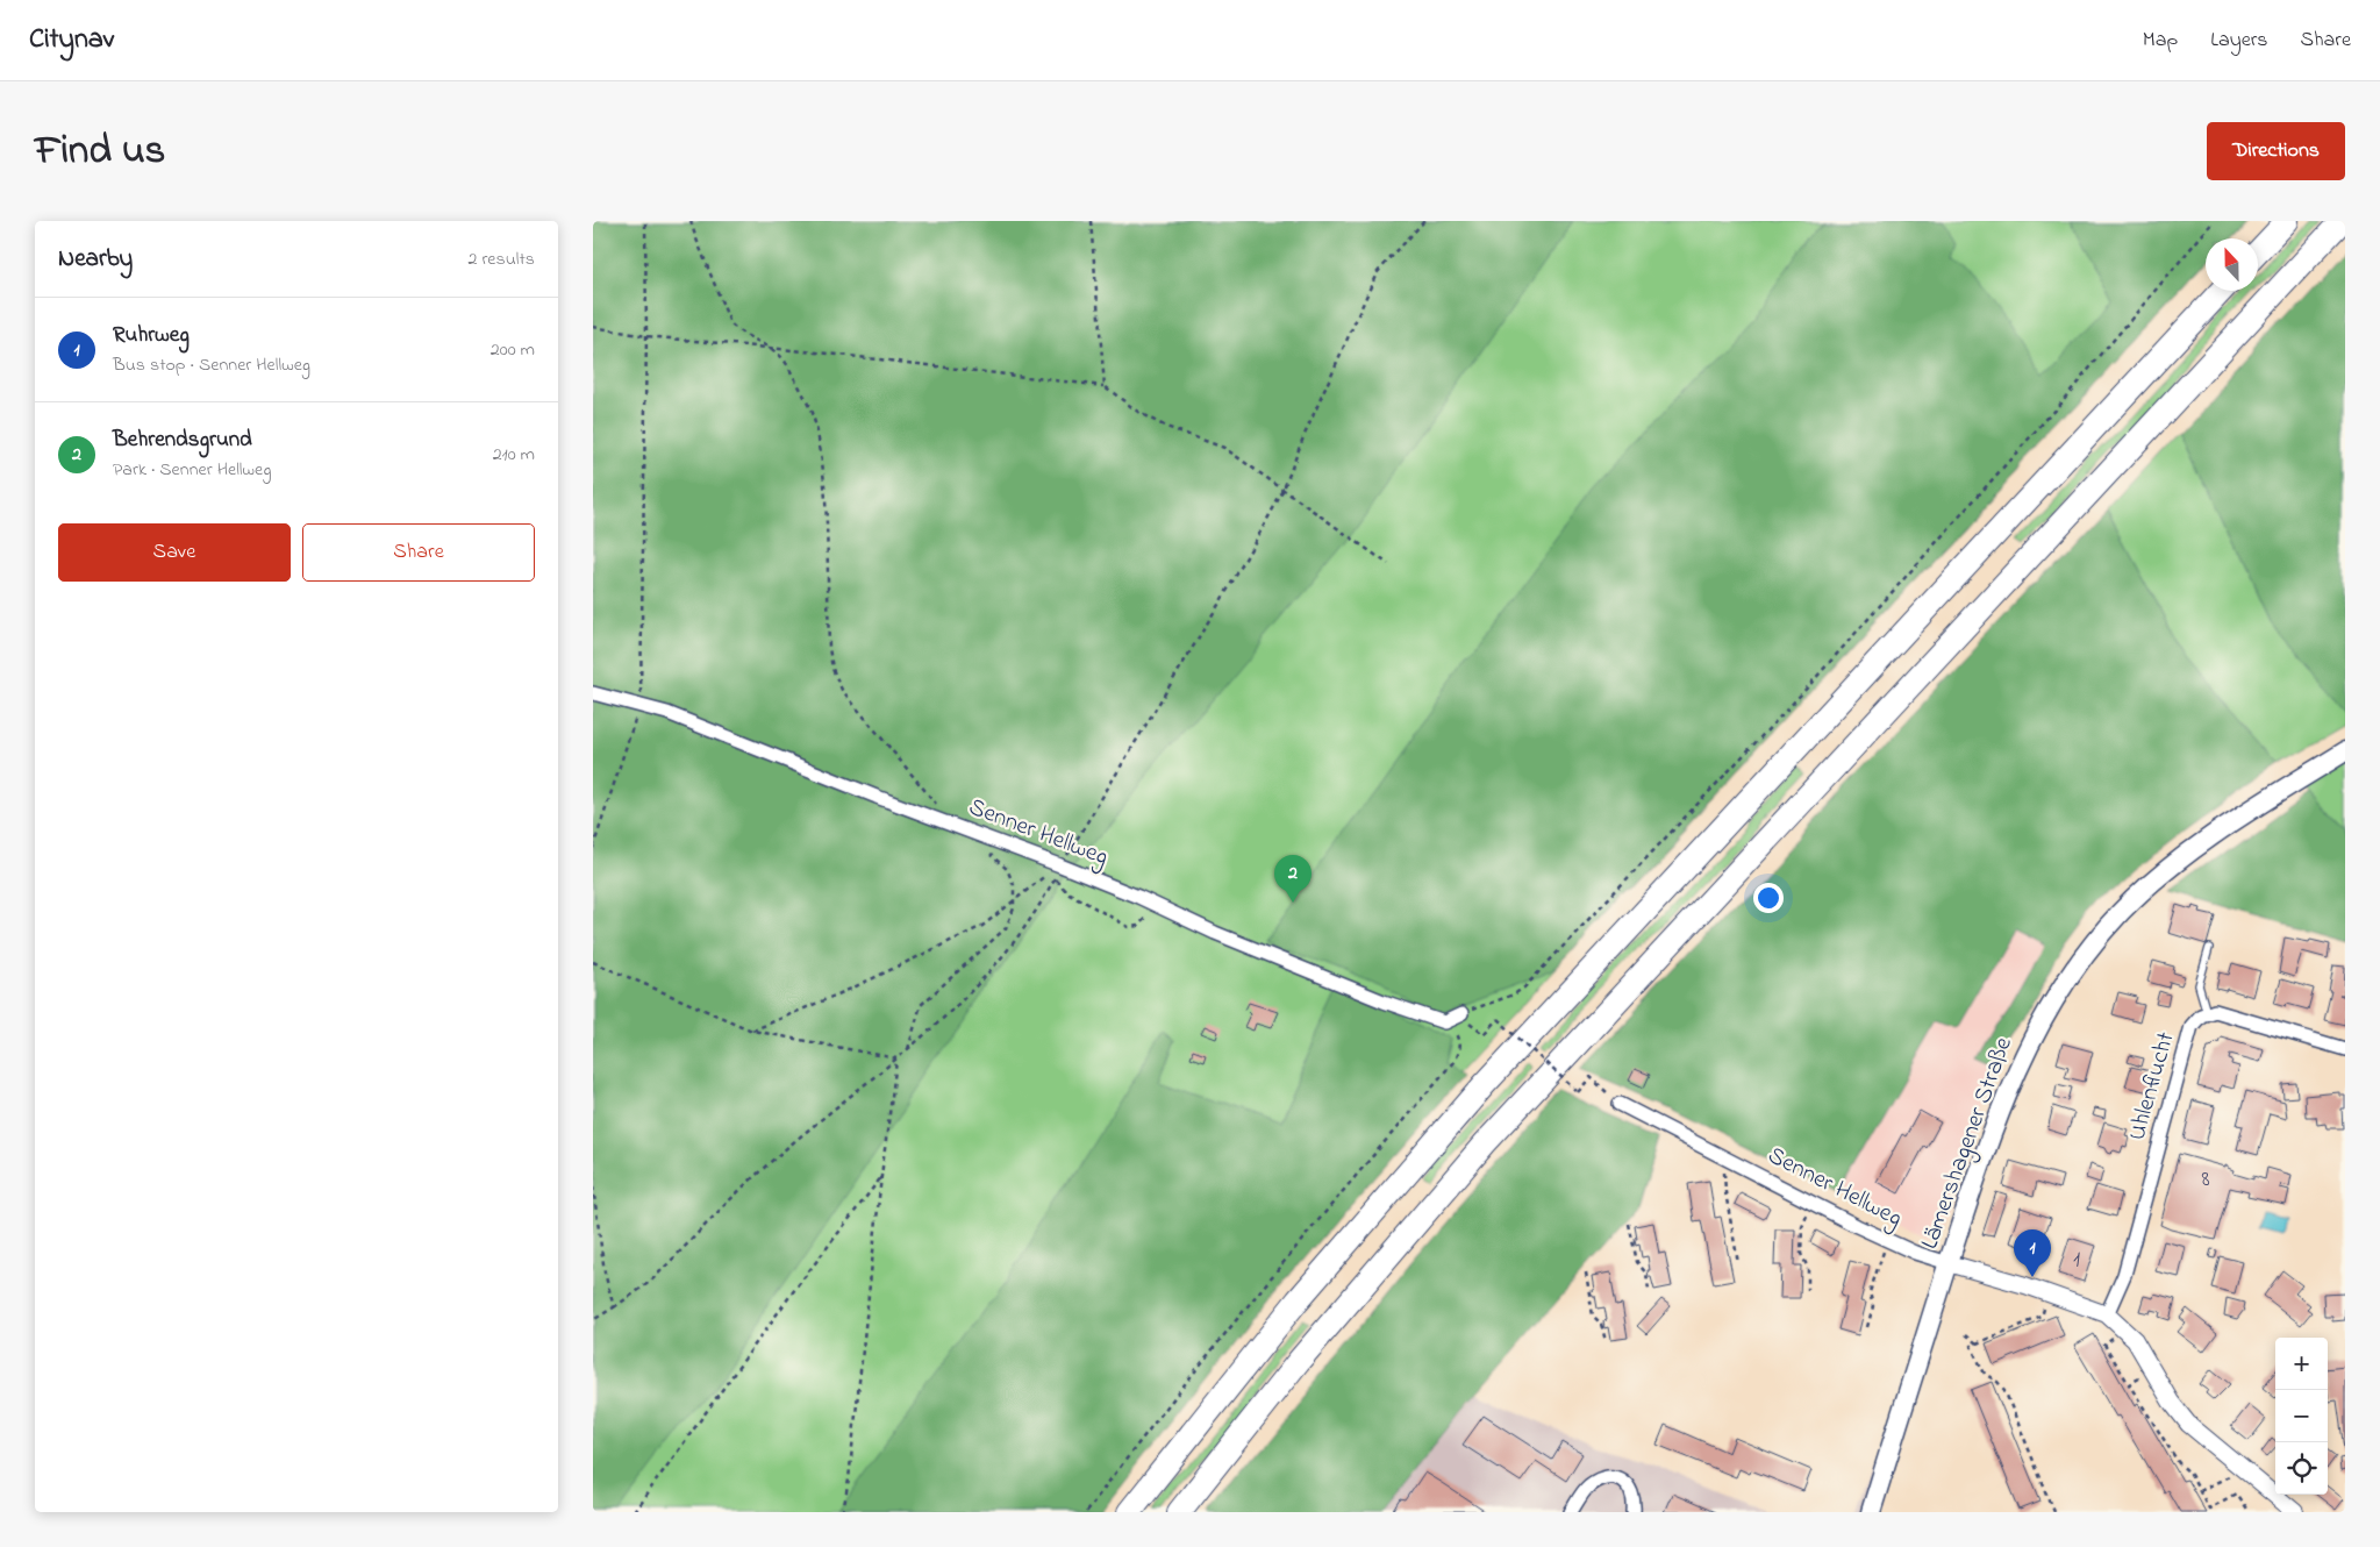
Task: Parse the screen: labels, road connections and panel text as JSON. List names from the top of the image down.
{
  "streets": {
    "main road": ["Lämershagener Straße"],
    "street": ["Senner Hellweg", "Uhlenflucht"]
  },
  "crossings": [
    ["Senner Hellweg", "Uhlenflucht"],
    ["Senner Hellweg", "Lämershagener Straße"]
  ],
  "house_numbers": ["8", "1"],
  "north": "top",
  "page": {
    "header": "Citynav",
    "nav": ["Map", "Layers", "Share"],
    "title": "Find us",
    "buttons": [
      "Directions",
      ["Save", "Share"]
    ],
    "heading": ["Nearby", "2 results"],
    "list": [
      {
        "mark": "1",
        "name": "Ruhrweg",
        "note": "Bus stop · Senner Hellweg",
        "value": "200 m"
      },
      {
        "mark": "2",
        "name": "Behrendsgrund",
        "note": "Park · Senner Hellweg",
        "value": "210 m"
      }
    ],
    "pins": ["2", "1"],
    "map_buttons": ["+", "−"]
  }
}
